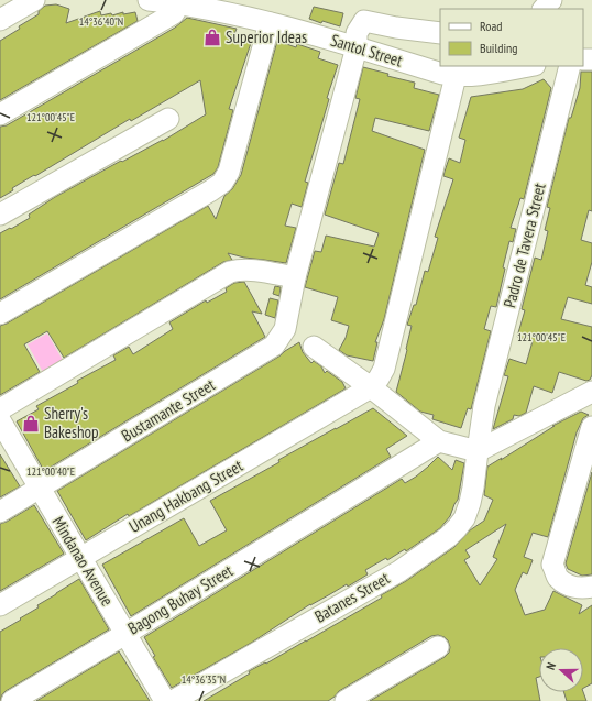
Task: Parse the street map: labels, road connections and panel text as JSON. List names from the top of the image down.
{
  "streets": {
    "street": [
      "Santol Street",
      "Padro de Tavera Street",
      "Bustamante Street",
      "Unang Hakbang Street",
      "Mindanao Avenue",
      "Batanes Street",
      "Bagong Buhay Street"
    ]
  },
  "crossings": [
    ["Padro de Tavera Street", "Batanes Street"],
    ["Bustamante Street", "Mindanao Avenue"],
    ["Unang Hakbang Street", "Mindanao Avenue"],
    ["Mindanao Avenue", "Bagong Buhay Street"]
  ],
  "places": {
    "shop": ["Superior Ideas", "Sherry's Bakeshop"]
  },
  "legend": ["Road", "Building"],
  "north": "left",
  "coordinates": [
    "14°36'40\"N",
    "121°00'45\"E",
    "121°00'40\"E",
    "14°36'35\"N"
  ]
}
